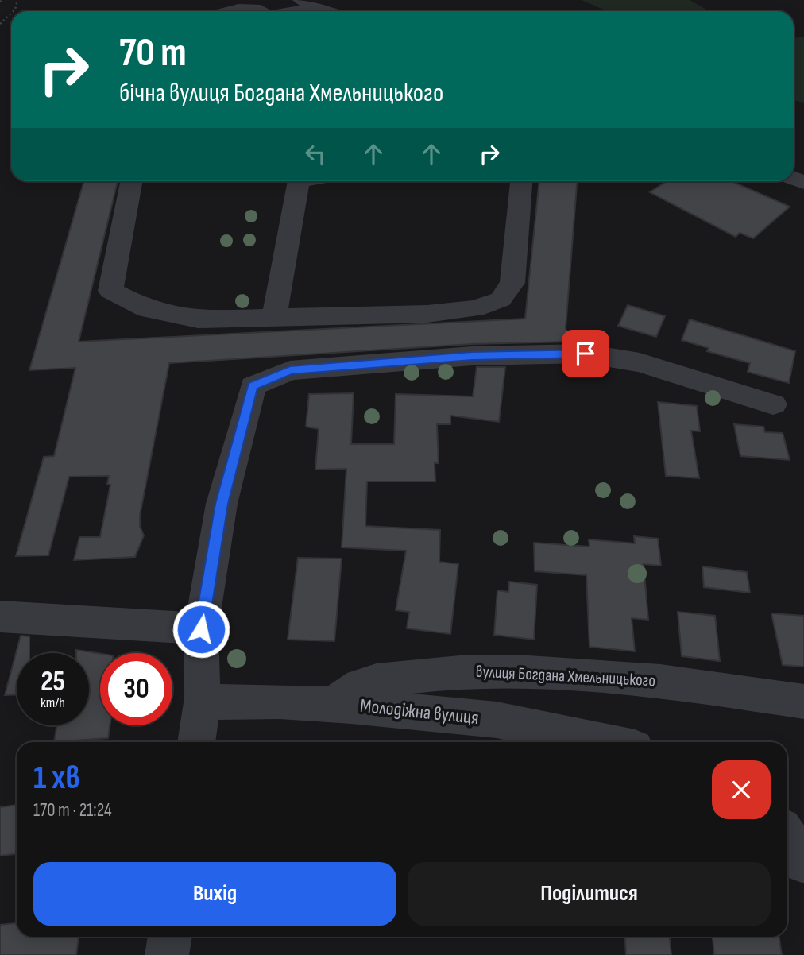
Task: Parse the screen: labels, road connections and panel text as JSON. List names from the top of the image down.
{
  "streets": {
    "street": ["вулиця Богдана Хмельницького", "Молодіжна вулиця"]
  },
  "crossings": [
    ["вулиця Богдана Хмельницького", "Молодіжна вулиця"]
  ],
  "page": {
    "turn": ["70 m", "бічна вулиця Богдана Хмельницького"],
    "speed": "25 km/h",
    "limit": "30",
    "heading": ["1 хв", "170 m · 21:24"],
    "buttons": ["Вихід", "Поділитися"]
  }
}
